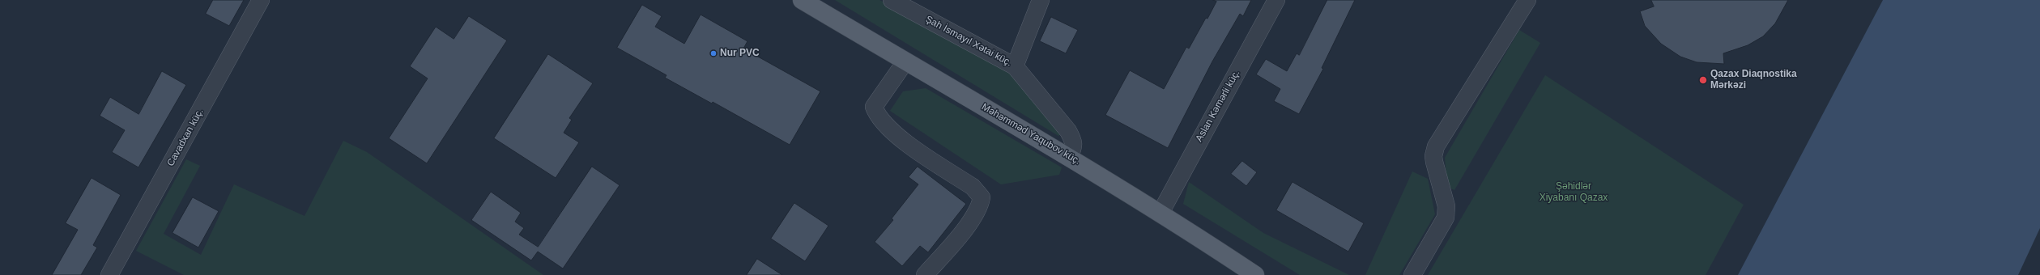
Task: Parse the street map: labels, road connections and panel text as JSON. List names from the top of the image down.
{
  "streets": {
    "main road": ["Məhəmməd Yaqubov küç."],
    "street": ["Şah İsmayıl Xətai küç.", "Aslan Kəmərli küç.", "Cavadxan küç."]
  },
  "crossings": [
    ["Şah İsmayıl Xətai küç.", "Məhəmməd Yaqubov küç."],
    ["Aslan Kəmərli küç.", "Məhəmməd Yaqubov küç."]
  ],
  "parks": ["Şəhidlər Xiyabanı Qazax"],
  "places": ["Nur PVC", "Qazax Diaqnostika Mərkəzi"]
}
